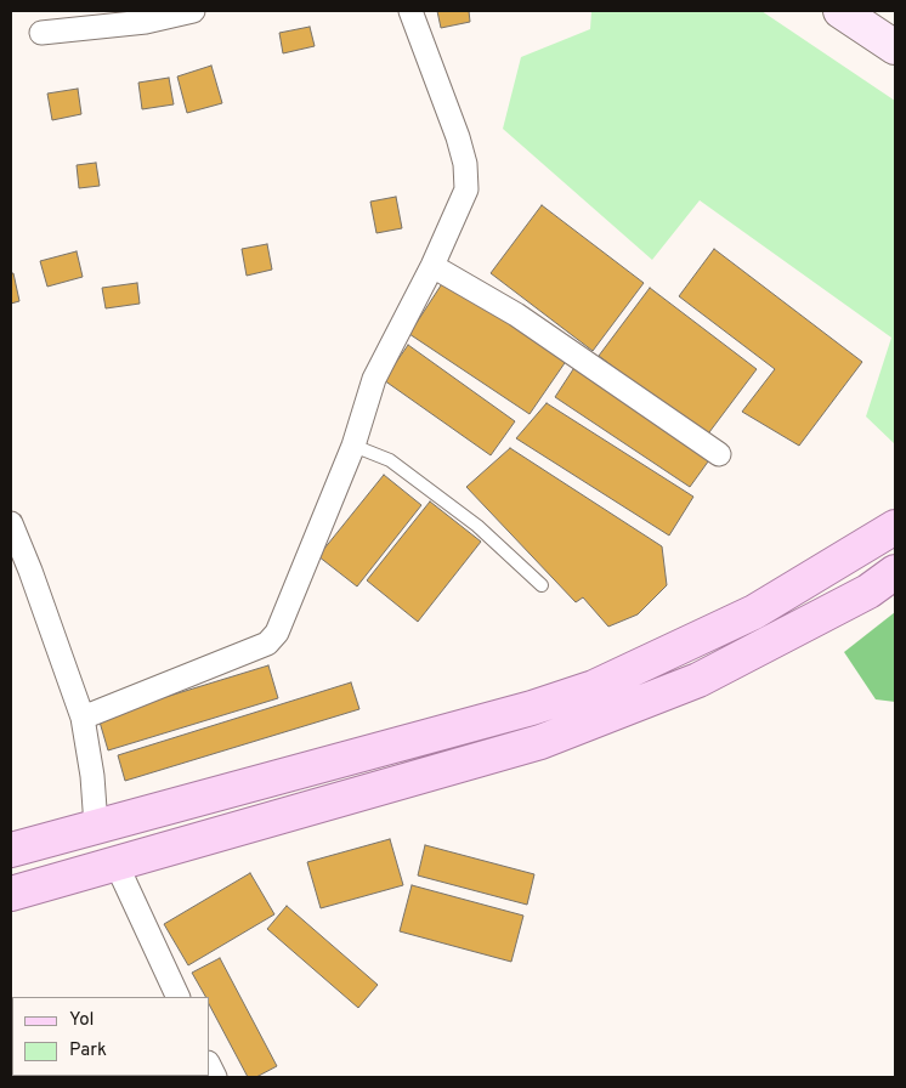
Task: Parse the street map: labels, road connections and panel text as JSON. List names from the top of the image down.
{
  "legend": ["Yol", "Park"]
}
